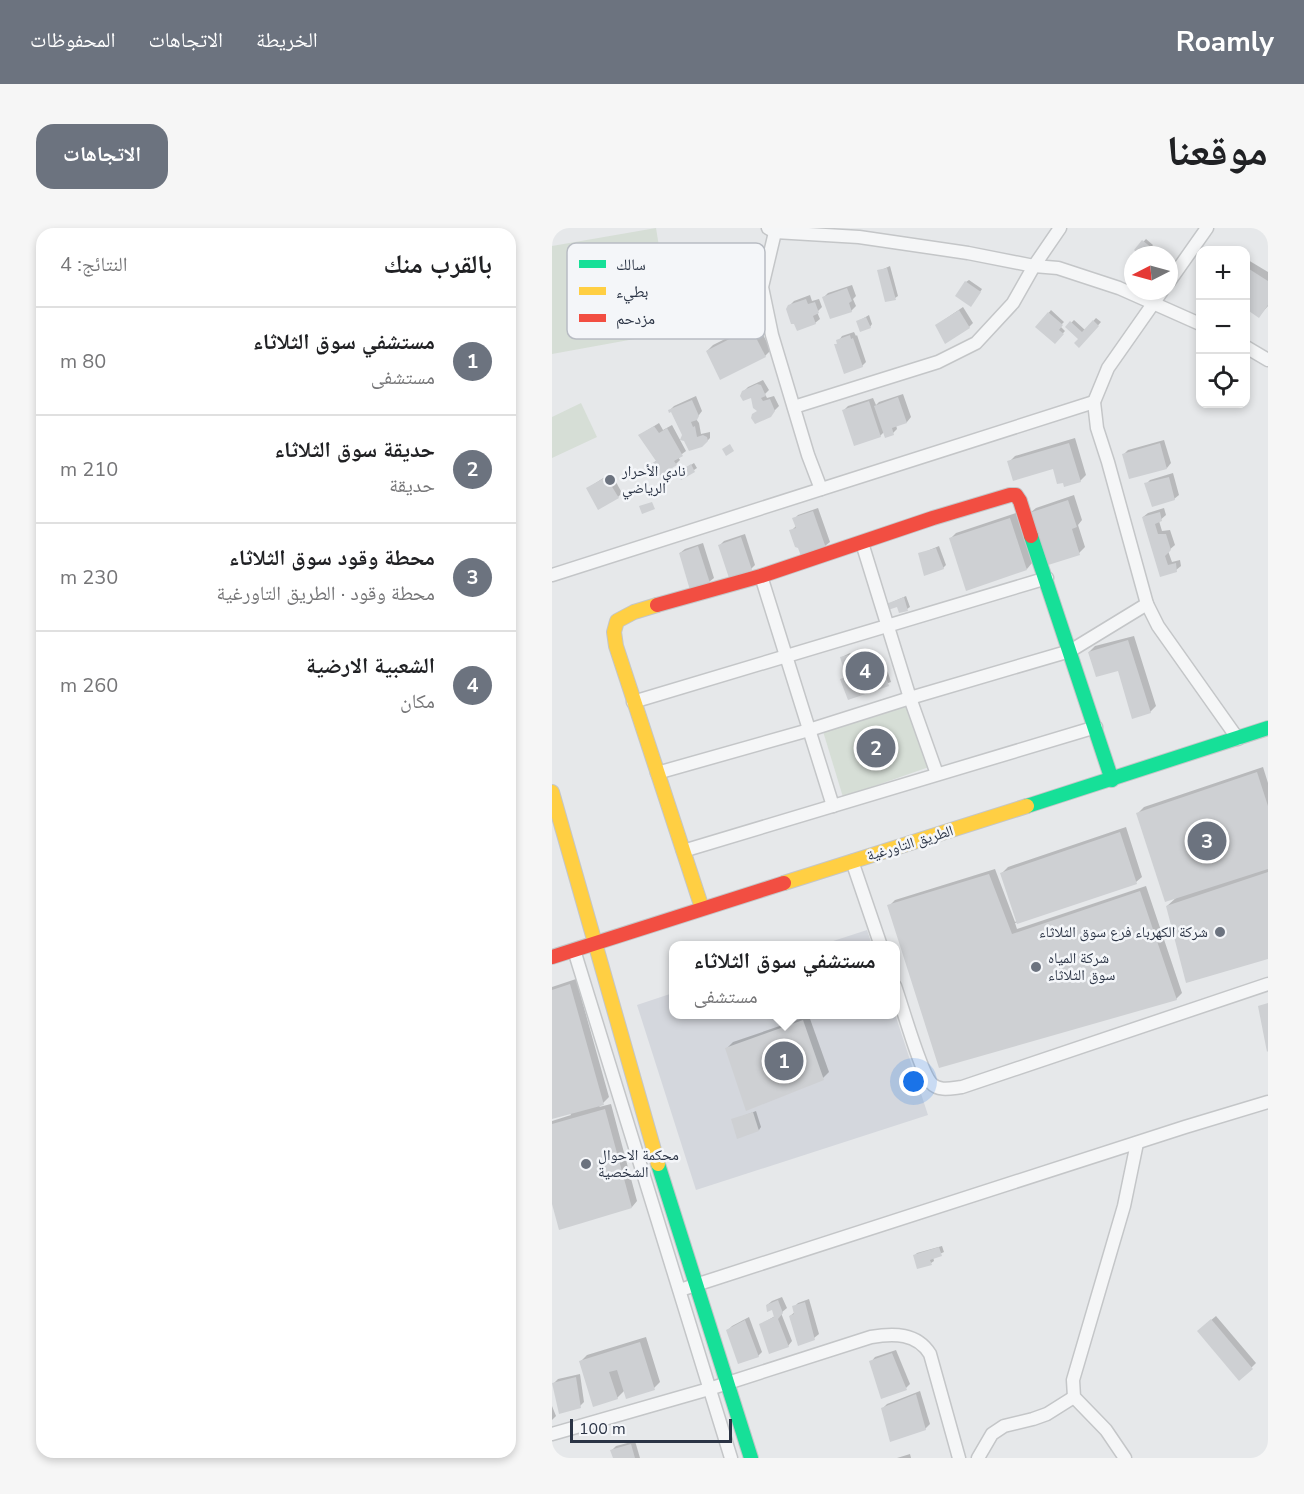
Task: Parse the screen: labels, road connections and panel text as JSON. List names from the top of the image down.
{
  "streets": {
    "street": ["الطريق التاورغية"]
  },
  "places": [
    "نادي الأحرار الرياضي",
    "شركة الكهرباء فرع سوق الثلاثاء",
    "شركة المياه سوق الثلاثاء",
    "محكمة الاحوال الشخصية"
  ],
  "legend": ["سالك", "بطيء", "مزدحم"],
  "scale_bar": "100 m",
  "north": "left",
  "page": {
    "header": "Roamly",
    "nav": ["الخريطة", "الاتجاهات", "المحفوظات"],
    "title": "موقعنا",
    "buttons": "الاتجاهات",
    "heading": ["بالقرب منك", "النتائج: 4"],
    "map_buttons": ["+", "−"],
    "list": [
      {
        "mark": "1",
        "name": "مستشفي سوق الثلاثاء",
        "note": "مستشفى",
        "value": "80 m"
      },
      {
        "mark": "2",
        "name": "حديقة سوق الثلاثاء",
        "note": "حديقة",
        "value": "210 m"
      },
      {
        "mark": "3",
        "name": "محطة وقود سوق الثلاثاء",
        "note": "محطة وقود · الطريق التاورغية",
        "value": "230 m"
      },
      {
        "mark": "4",
        "name": "الشعبية الارضية",
        "note": "مكان",
        "value": "260 m"
      }
    ],
    "pins": [
      "4",
      "2",
      "3",
      "1"
    ],
    "popup": ["مستشفي سوق الثلاثاء", "مستشفى"],
    "scale": "100 m"
  }
}
